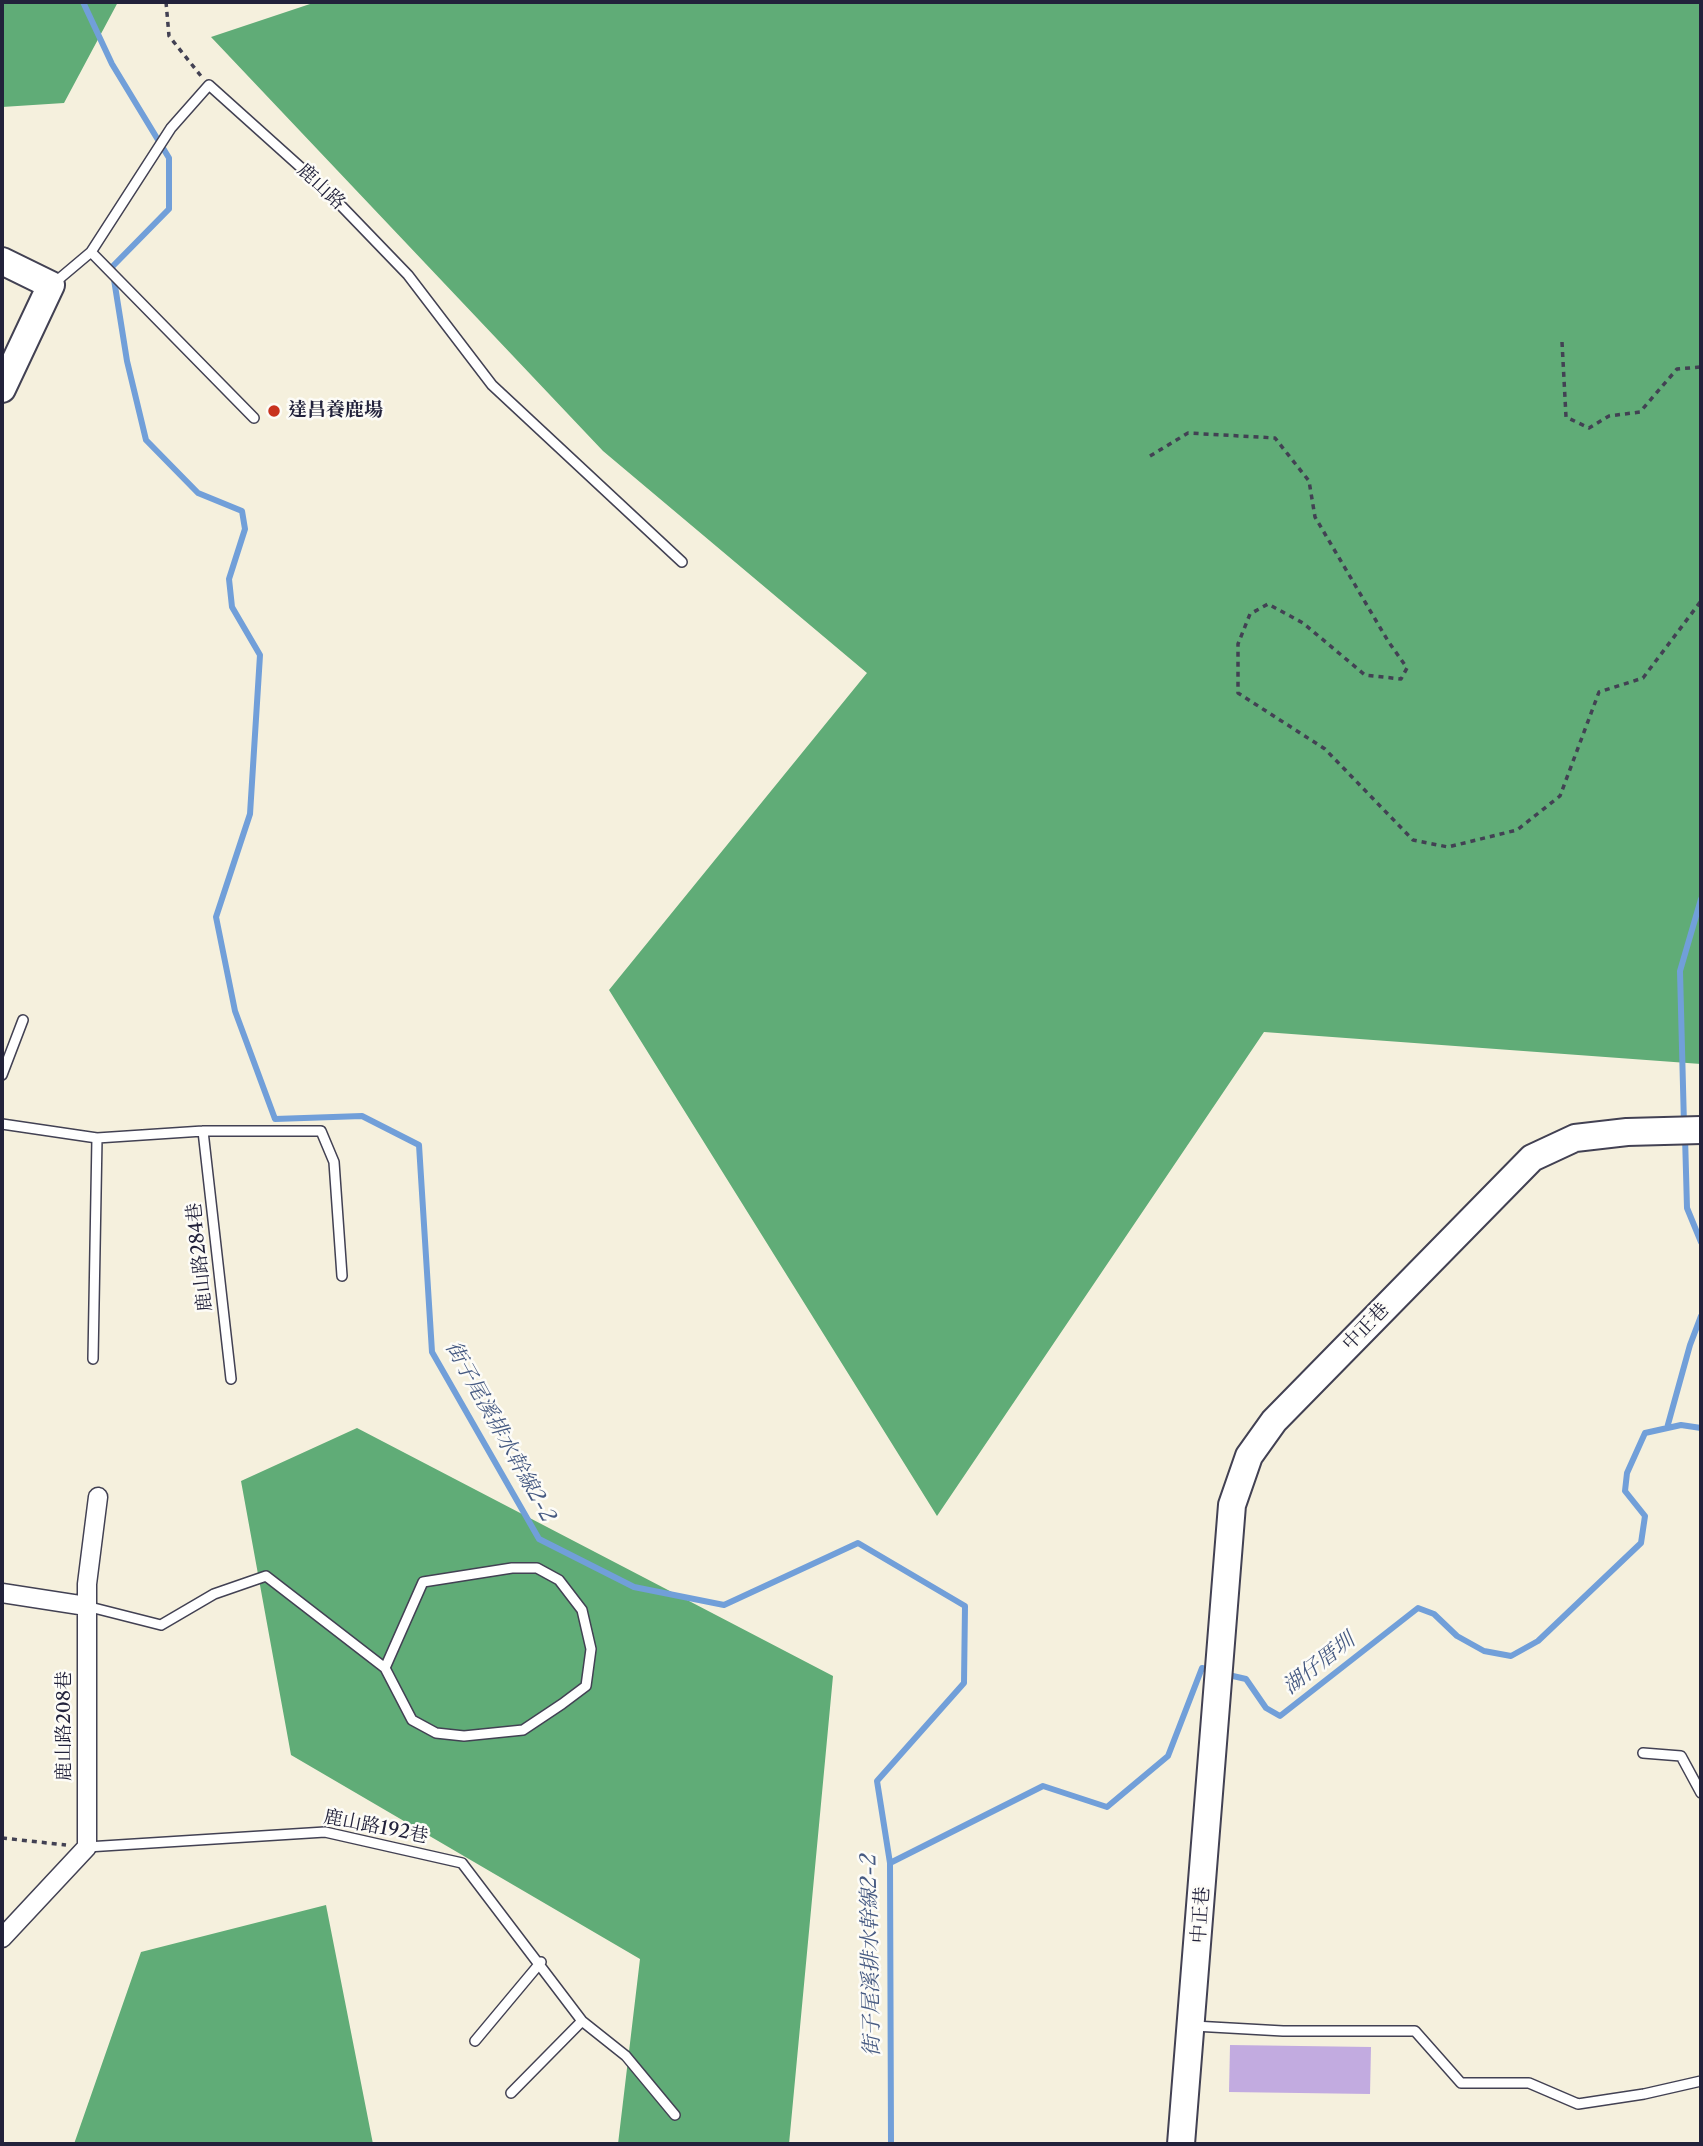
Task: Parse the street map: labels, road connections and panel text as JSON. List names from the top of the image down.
{
  "streets": {
    "street": ["中正巷", "鹿山路208巷"],
    "lane": ["鹿山路", "鹿山路284巷", "鹿山路192巷"]
  },
  "crossings": [
    ["鹿山路208巷", "鹿山路192巷"]
  ],
  "water": ["街子尾溪排水幹線2-2", "湖仔厝圳"],
  "places": ["達昌養鹿場"]
}
